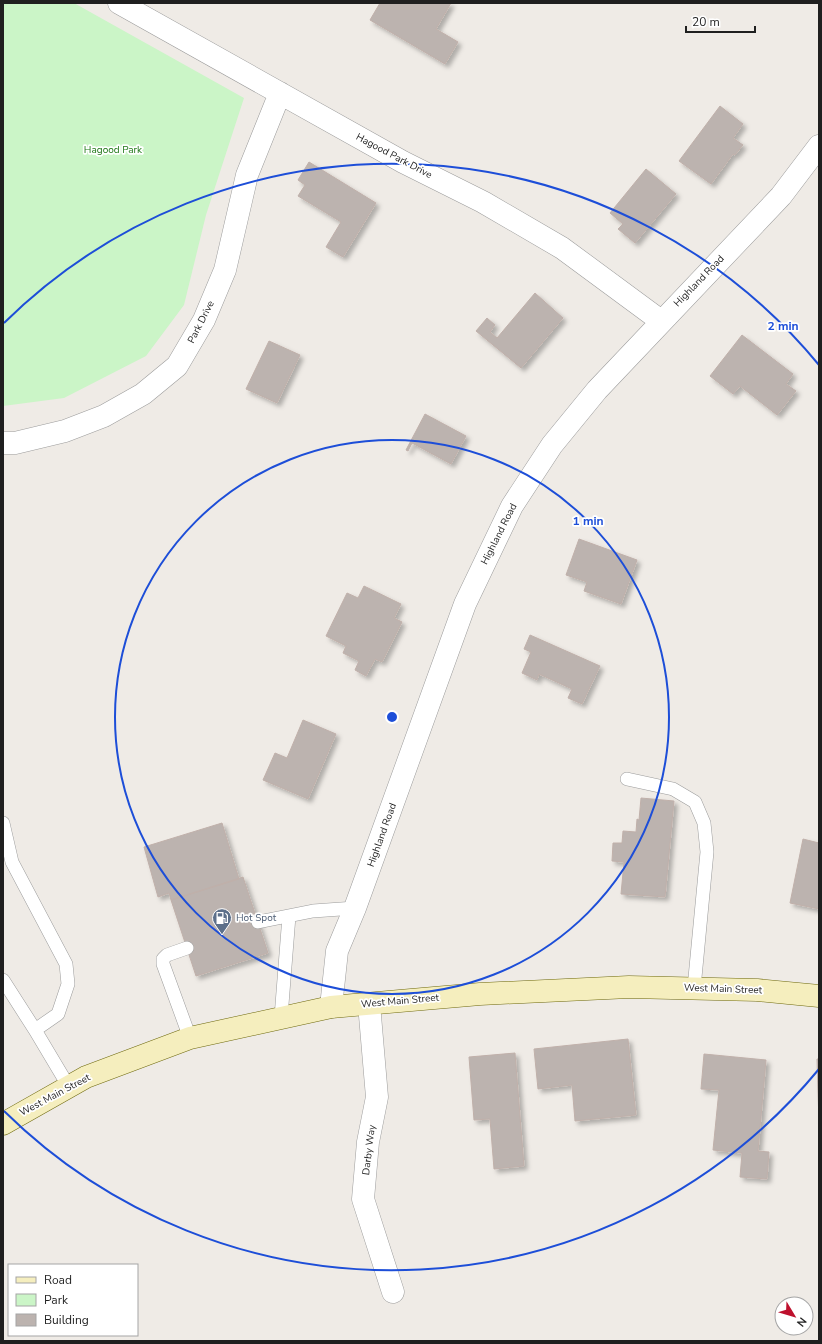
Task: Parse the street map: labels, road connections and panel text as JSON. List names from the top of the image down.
{
  "streets": {
    "main road": ["West Main Street"],
    "street": [
      "Hagood Park Drive",
      "Highland Road",
      "Park Drive",
      "Darby Way"
    ]
  },
  "crossings": [
    ["Hagood Park Drive", "Highland Road"],
    ["Hagood Park Drive", "Park Drive"],
    ["Highland Road", "West Main Street"],
    ["West Main Street", "Darby Way"]
  ],
  "parks": ["Hagood Park"],
  "places": {
    "fuel station": ["Hot Spot"]
  },
  "legend": ["Road", "Park", "Building"],
  "scale_bar": "20 m",
  "north": "bottom right",
  "rings": ["2 min", "1 min"]
}
